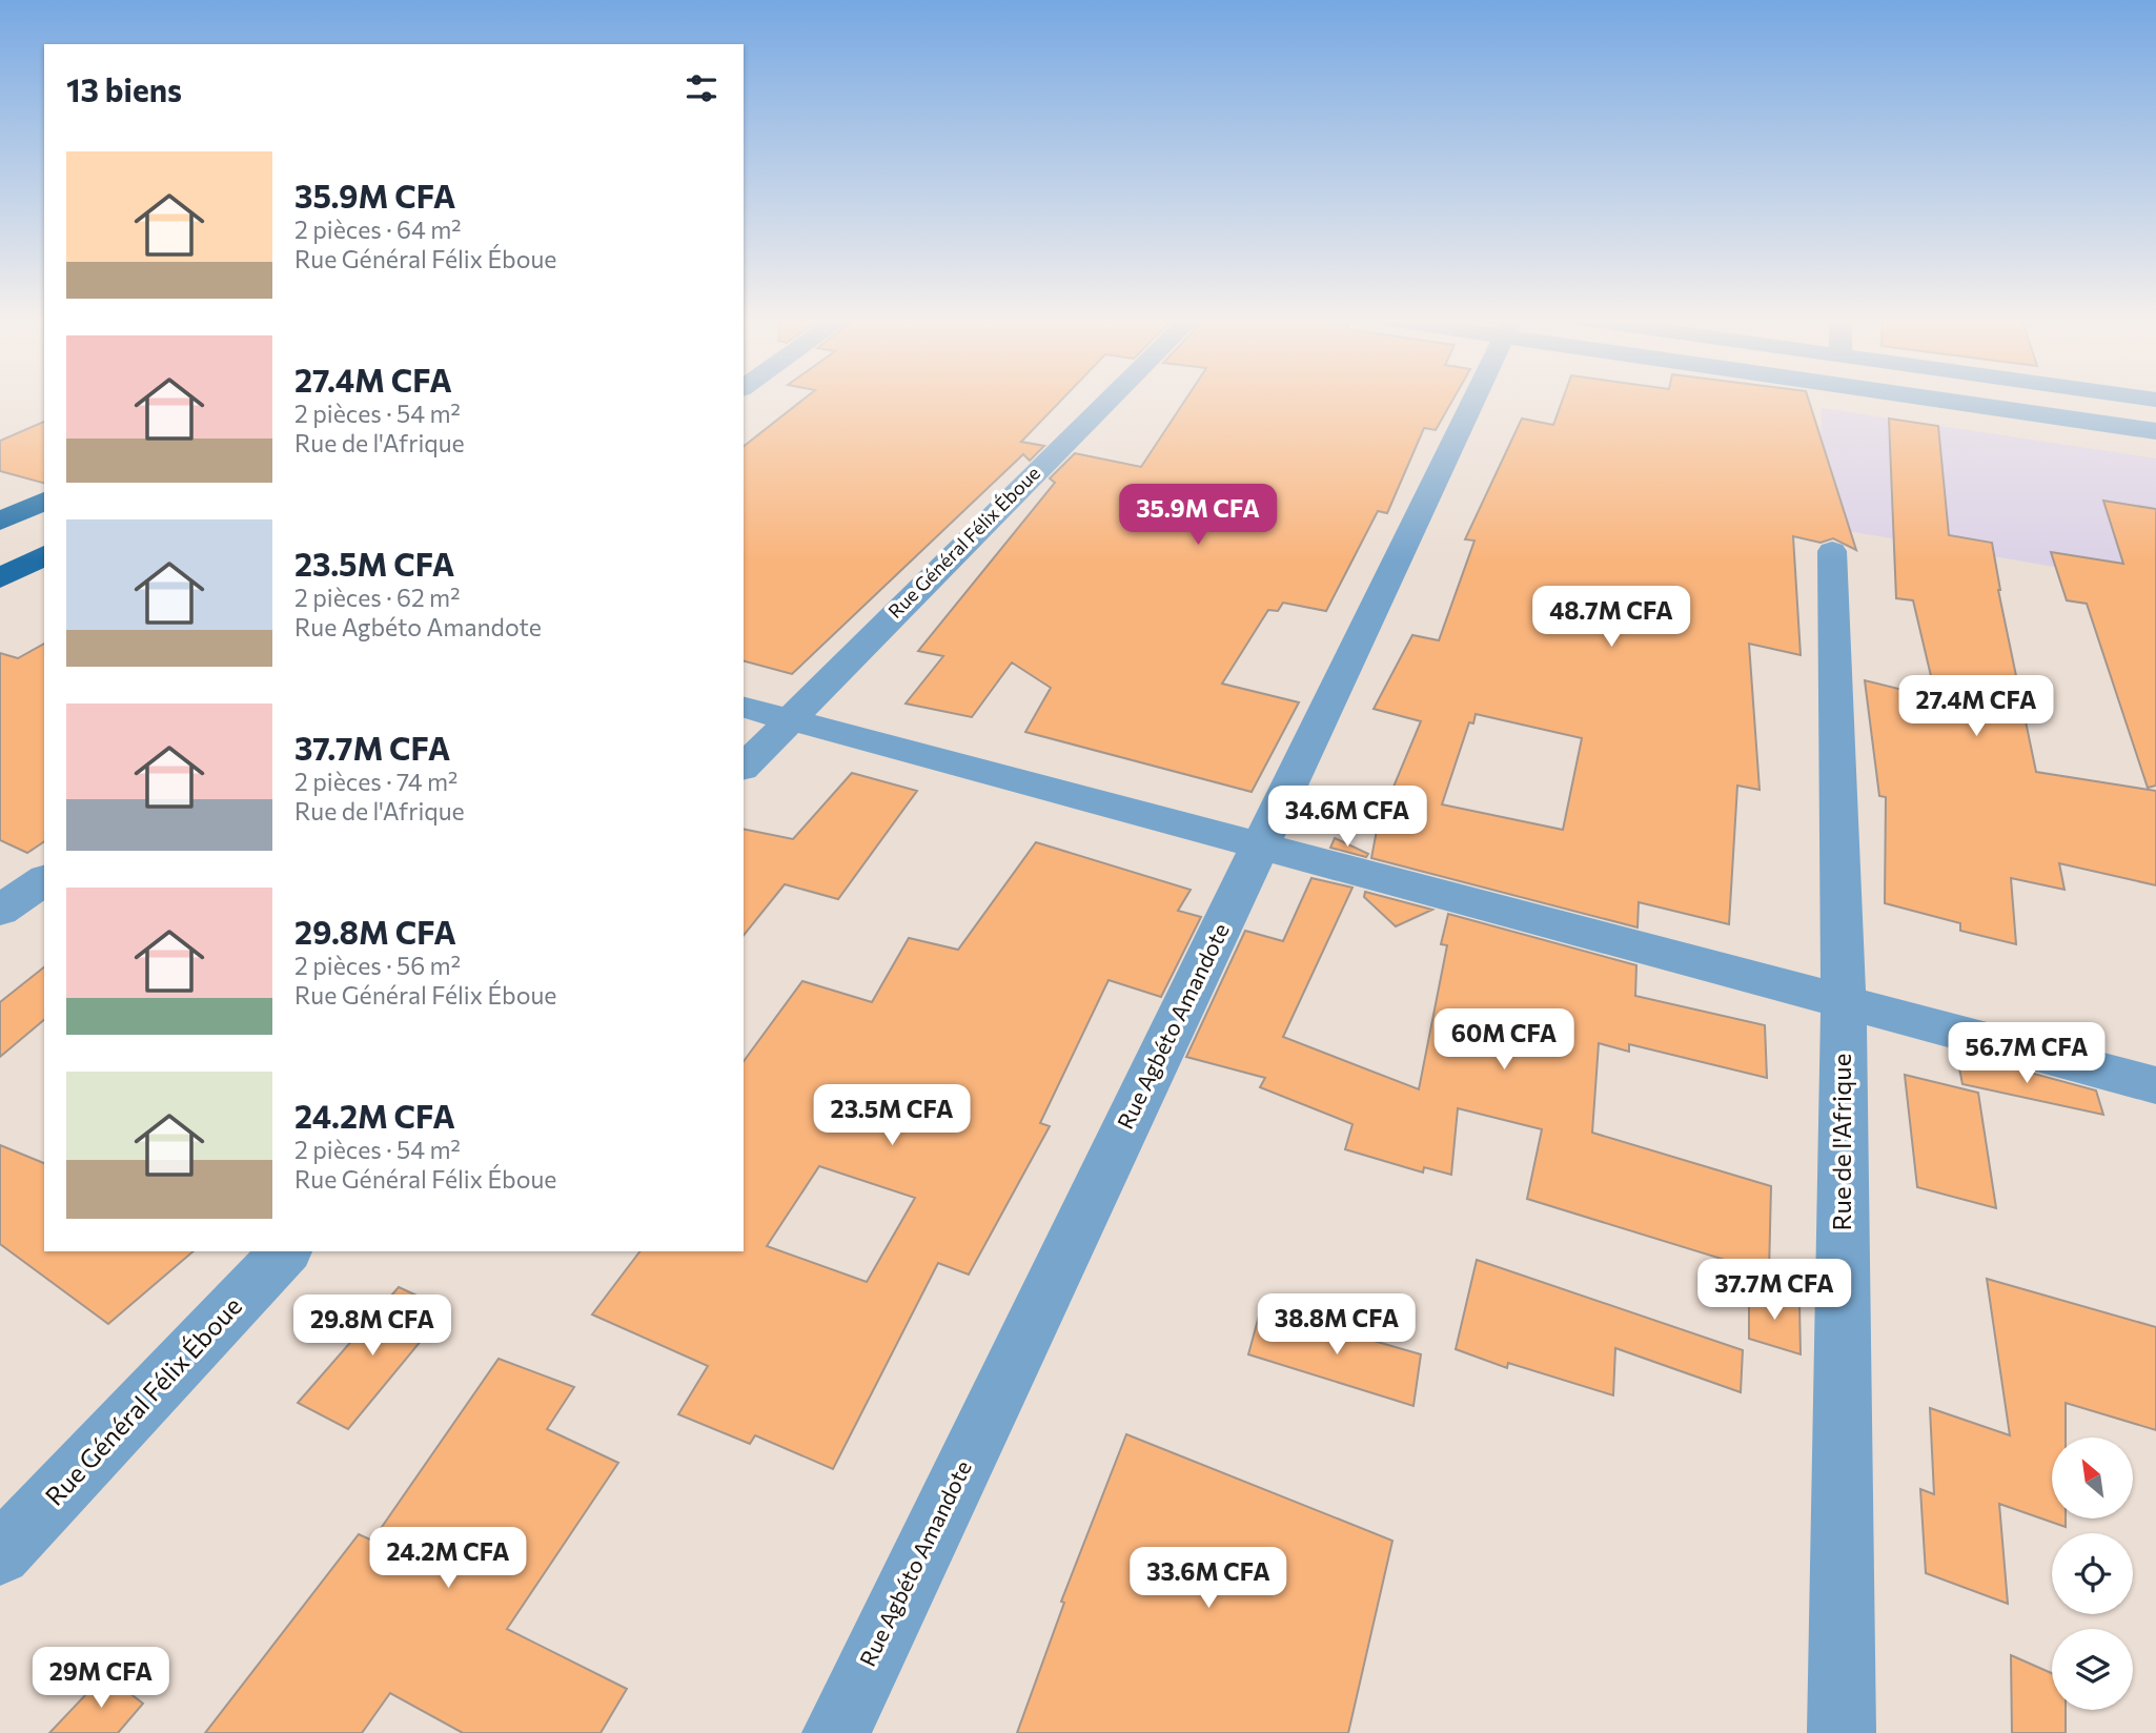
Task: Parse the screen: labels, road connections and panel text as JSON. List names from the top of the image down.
{
  "streets": {
    "street": ["Rue Général Félix Éboue", "Rue Agbéto Amandote", "Rue de l'Afrique"]
  },
  "north": "top left",
  "page": {
    "heading": "13 biens",
    "list": [
      {
        "name": "35.9M CFA",
        "note": "2 pièces · 64 m² · Rue Général Félix Éboue"
      },
      {
        "name": "27.4M CFA",
        "note": "2 pièces · 54 m² · Rue de l'Afrique"
      },
      {
        "name": "23.5M CFA",
        "note": "2 pièces · 62 m² · Rue Agbéto Amandote"
      },
      {
        "name": "37.7M CFA",
        "note": "2 pièces · 74 m² · Rue de l'Afrique"
      },
      {
        "name": "29.8M CFA",
        "note": "2 pièces · 56 m² · Rue Général Félix Éboue"
      },
      {
        "name": "24.2M CFA",
        "note": "2 pièces · 54 m² · Rue Général Félix Éboue"
      }
    ],
    "price": [
      "35.9M CFA",
      "48.7M CFA",
      "27.4M CFA",
      "34.6M CFA",
      "60M CFA",
      "56.7M CFA",
      "23.5M CFA",
      "37.7M CFA",
      "38.8M CFA",
      "29.8M CFA",
      "24.2M CFA",
      "33.6M CFA",
      "29M CFA"
    ]
  }
}
